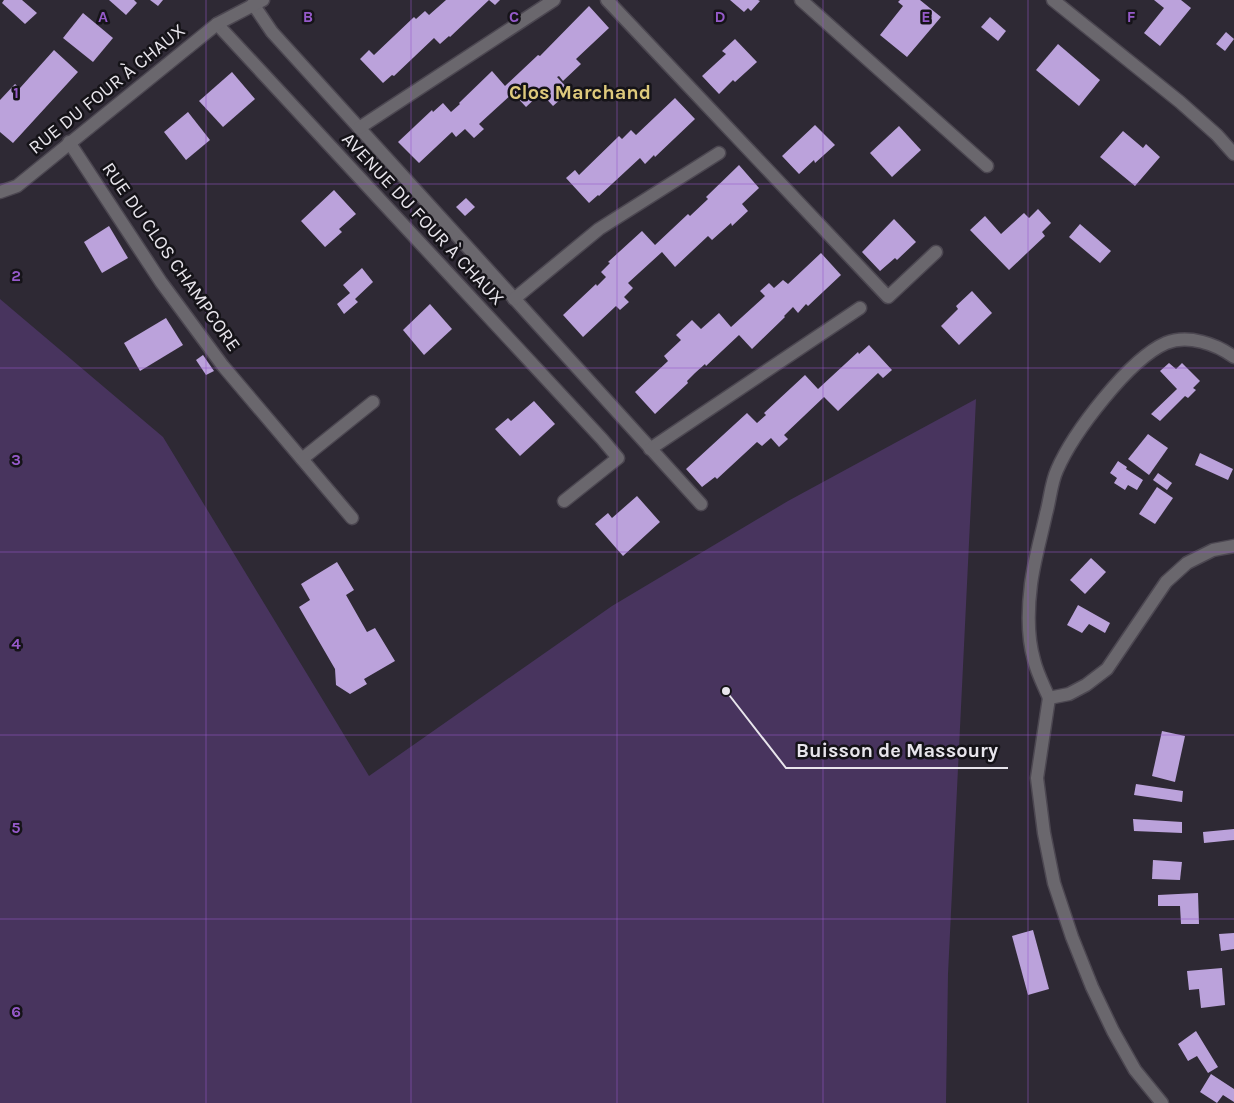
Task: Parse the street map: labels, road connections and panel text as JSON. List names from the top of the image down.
{
  "streets": {
    "street": ["RUE DU FOUR À CHAUX", "AVENUE DU FOUR À CHAUX", "RUE DU CLOS CHAMPCORE"]
  },
  "crossings": [
    ["RUE DU FOUR À CHAUX", "AVENUE DU FOUR À CHAUX"],
    ["RUE DU FOUR À CHAUX", "RUE DU CLOS CHAMPCORE"]
  ],
  "districts": ["Clos Marchand"],
  "places": ["Buisson de Massoury"],
  "grid": {
    "columns": [
      "A",
      "B",
      "C",
      "D",
      "E",
      "F"
    ],
    "rows": [
      "1",
      "2",
      "3",
      "4",
      "5",
      "6"
    ]
  }
}
